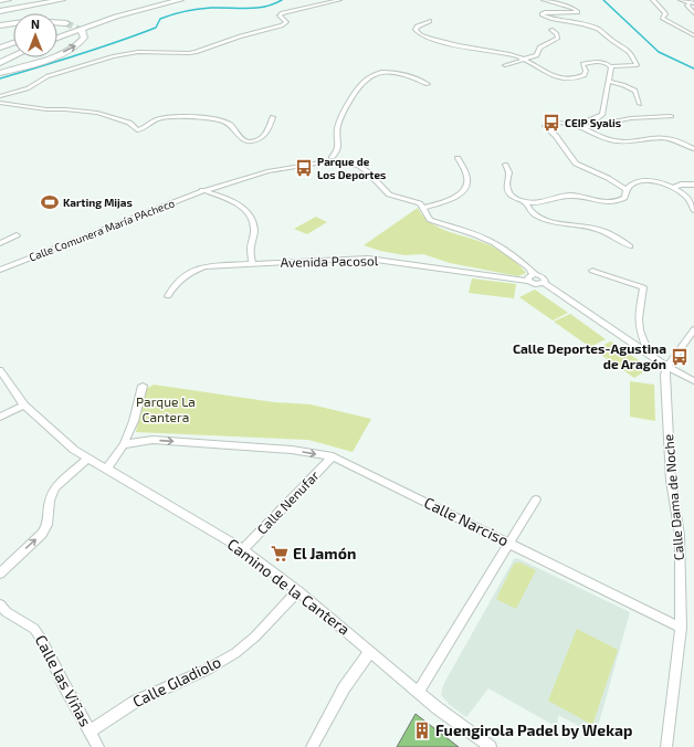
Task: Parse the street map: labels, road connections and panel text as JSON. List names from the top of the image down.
{
  "streets": {
    "street": [
      "Calle Comunera María PAcheco",
      "Avenida Pacosol",
      "Calle Dama de Noche",
      "Calle Nenufar",
      "Calle Narciso",
      "Camino de la Cantera",
      "Calle las Viñas",
      "Calle Gladiolo"
    ]
  },
  "crossings": [
    ["Calle Dama de Noche", "Calle Narciso"],
    ["Calle Nenufar", "Calle Narciso"],
    ["Calle Nenufar", "Camino de la Cantera"],
    ["Camino de la Cantera", "Calle Gladiolo"],
    ["Calle las Viñas", "Calle Gladiolo"]
  ],
  "parks": ["Parque La Cantera"],
  "places": {
    "bus stop": ["CEIP Syalis", "Parque de Los Deportes", "Calle Deportes-Agustina de Aragón"],
    "sports": ["Karting Mijas"],
    "supermarket": ["El Jamón"],
    "building": ["Fuengirola Padel by Wekap"]
  },
  "north": "top"
}
